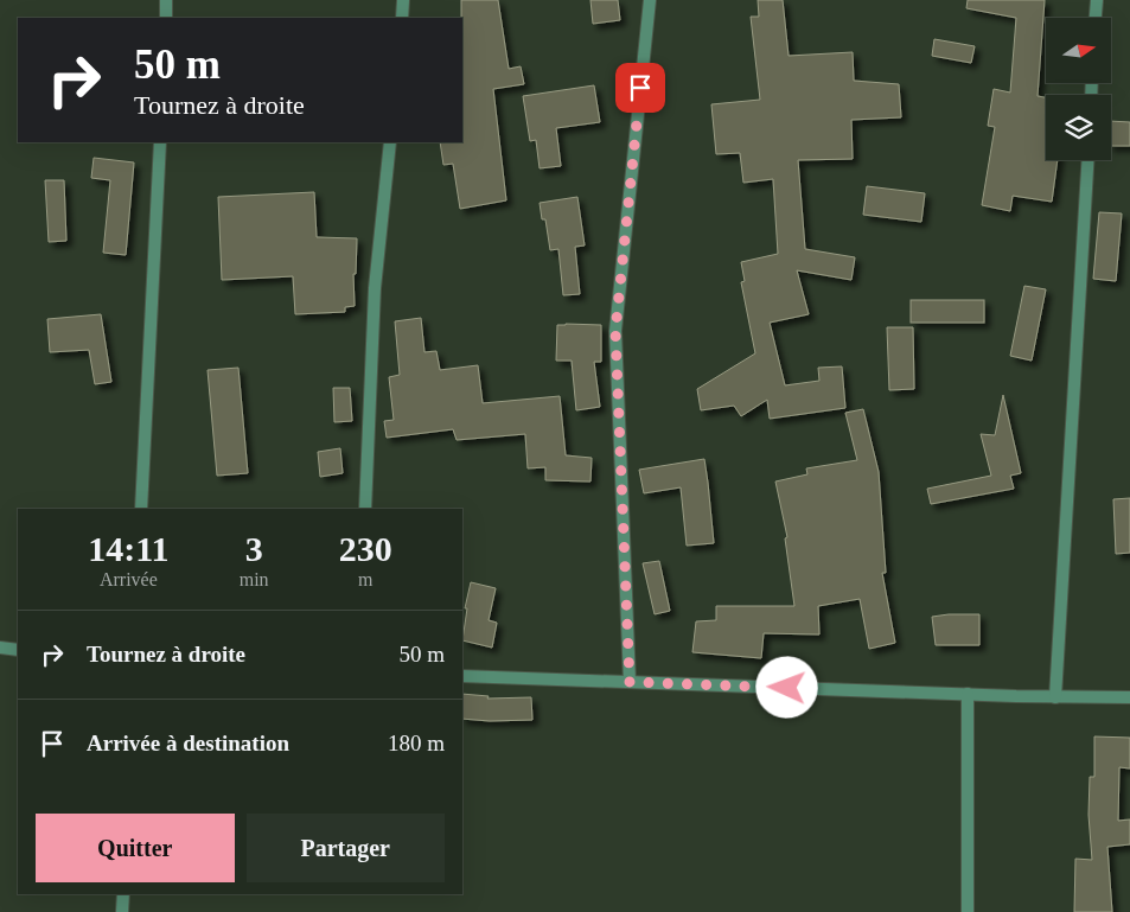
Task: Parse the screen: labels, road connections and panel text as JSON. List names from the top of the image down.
{
  "north": "right",
  "page": {
    "turn": ["50 m", "Tournez à droite"],
    "eta": [
      "14:11",
      "Arrivée",
      "3",
      "min",
      "230",
      "m"
    ],
    "list": [
      {
        "name": "Tournez à droite",
        "value": "50 m"
      },
      {
        "name": "Arrivée à destination",
        "value": "180 m"
      }
    ],
    "buttons": ["Quitter", "Partager"]
  }
}
